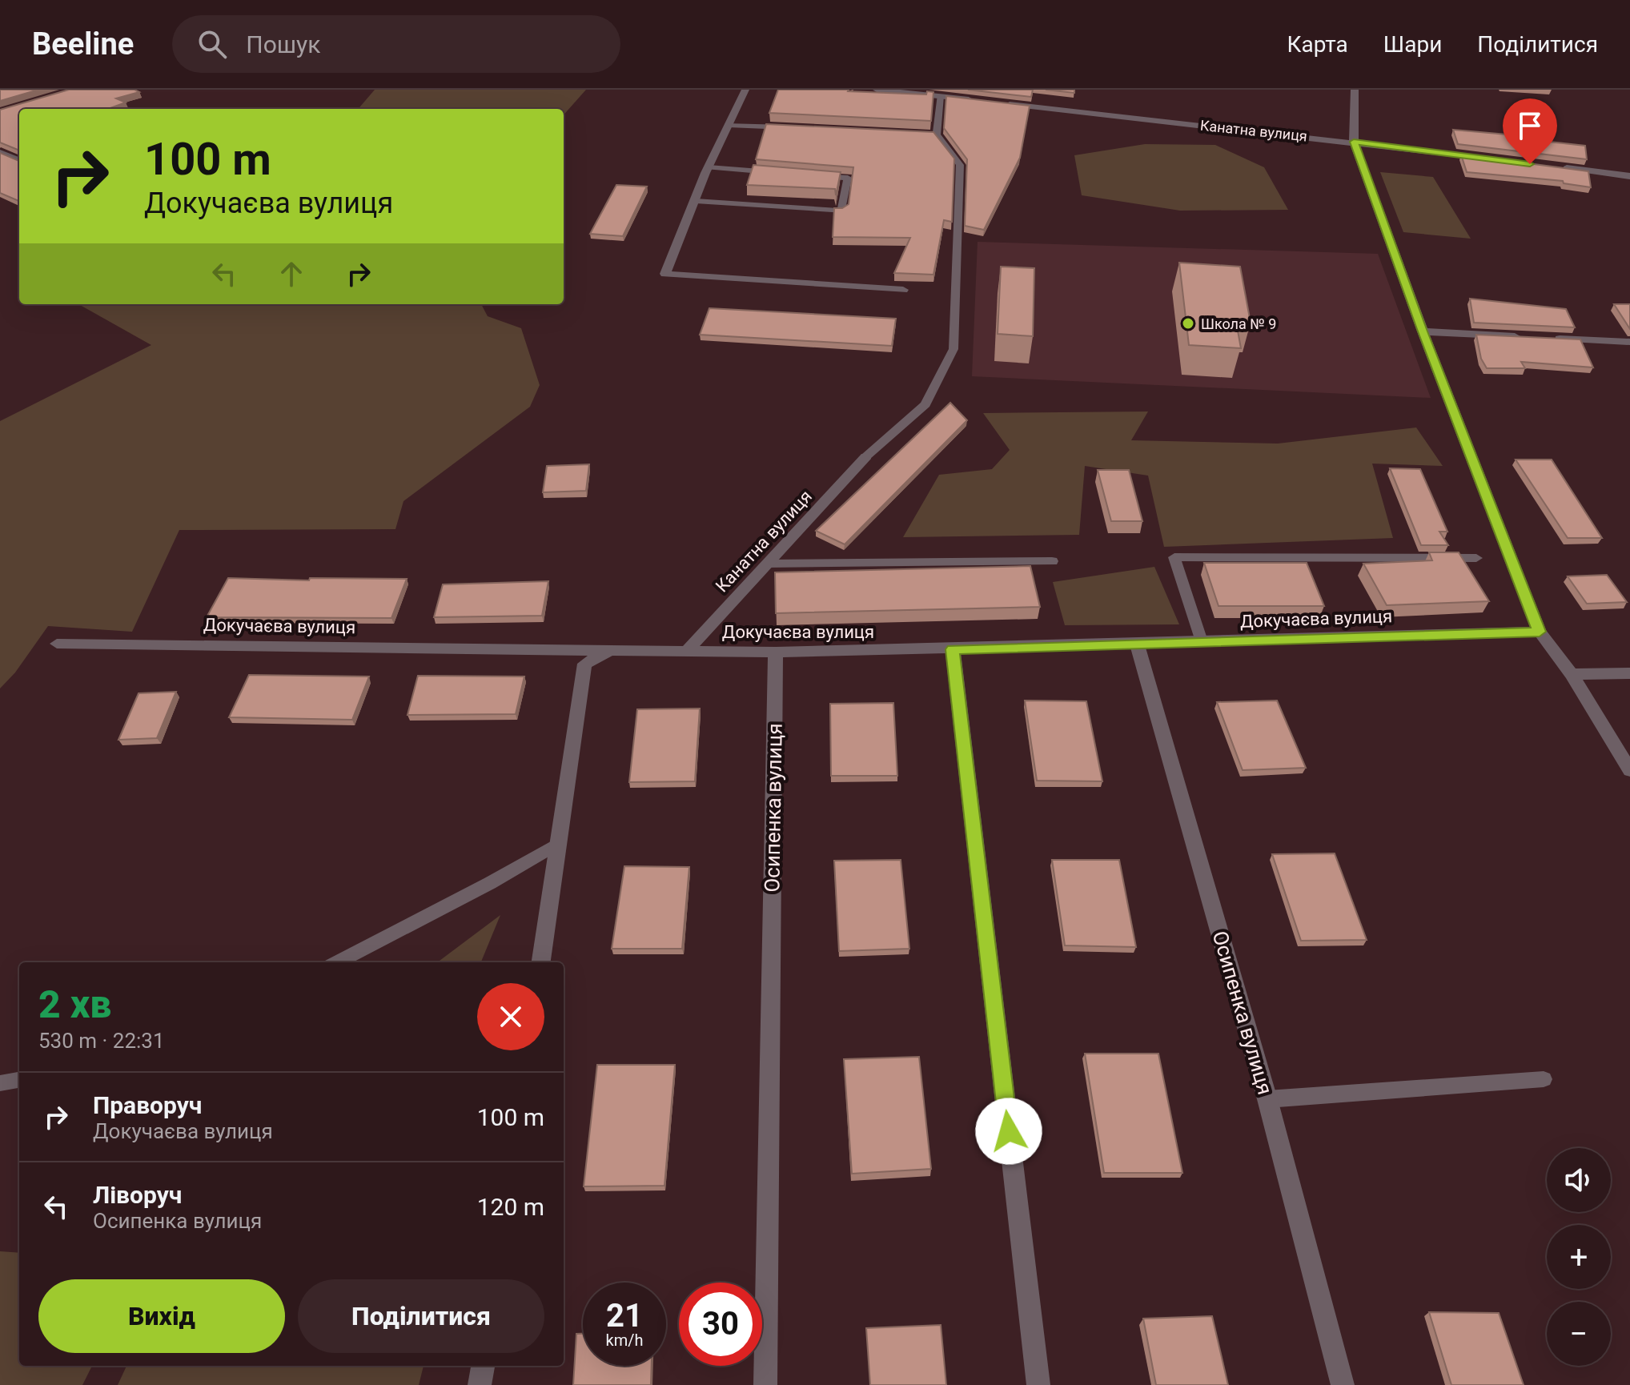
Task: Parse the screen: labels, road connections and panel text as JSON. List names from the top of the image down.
{
  "streets": {
    "street": ["Канатна вулиця", "Докучаєва вулиця", "Осипенка вулиця"]
  },
  "crossings": [
    ["Канатна вулиця", "Докучаєва вулиця"],
    ["Докучаєва вулиця", "Осипенка вулиця"]
  ],
  "places": ["Школа № 9"],
  "page": {
    "header": "Beeline",
    "search": "Пошук",
    "nav": ["Карта", "Шари", "Поділитися"],
    "turn": ["100 m", "Докучаєва вулиця"],
    "heading": ["2 хв", "530 m · 22:31"],
    "list": [
      {
        "name": "Праворуч",
        "note": "Докучаєва вулиця",
        "value": "100 m"
      },
      {
        "name": "Ліворуч",
        "note": "Осипенка вулиця",
        "value": "120 m"
      }
    ],
    "map_buttons": ["+", "−"],
    "buttons": ["Вихід", "Поділитися"],
    "speed": "21 km/h",
    "limit": "30"
  }
}
